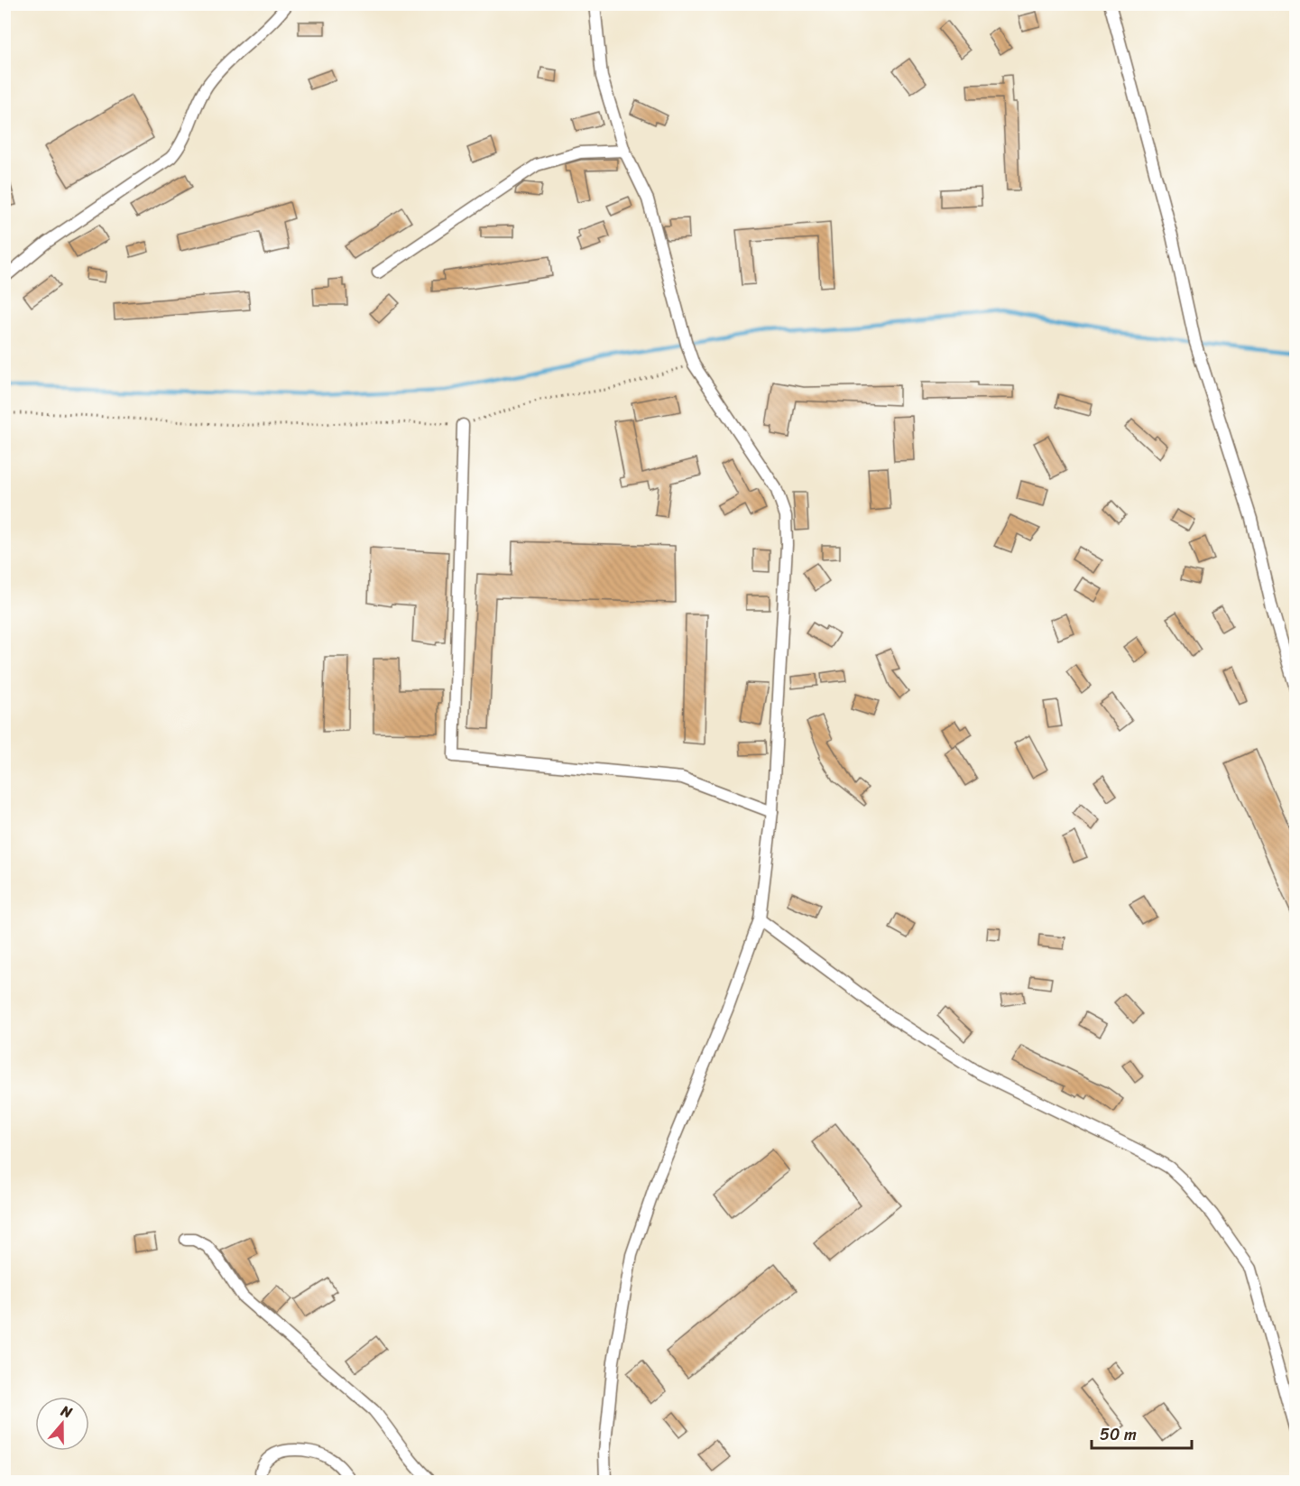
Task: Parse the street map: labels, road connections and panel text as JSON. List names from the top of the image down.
{
  "scale_bar": "50 m",
  "north": "top"
}
